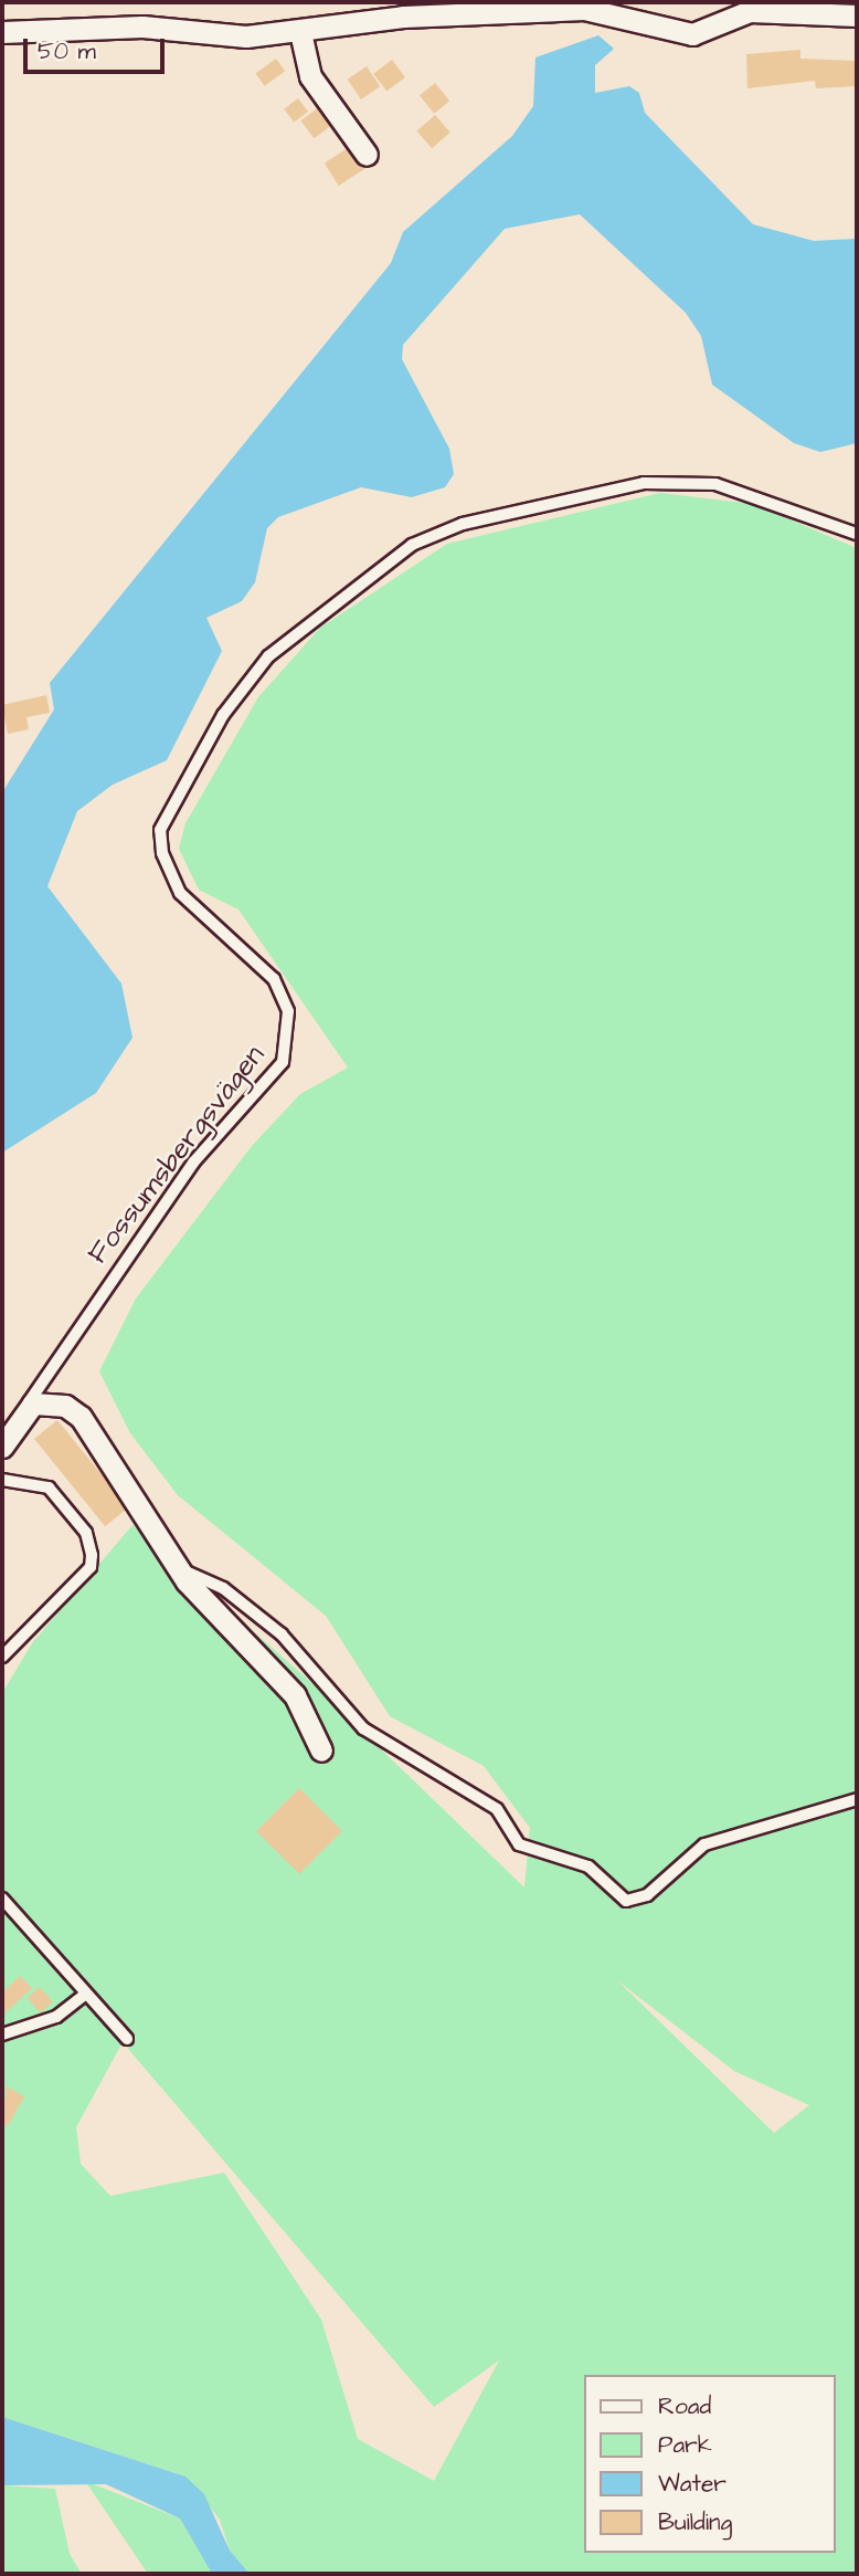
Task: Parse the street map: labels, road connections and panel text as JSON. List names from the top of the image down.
{
  "streets": {
    "lane": ["Fossumsbergsvägen"]
  },
  "legend": [
    "Road",
    "Park",
    "Water",
    "Building"
  ],
  "scale_bar": "50 m"
}
